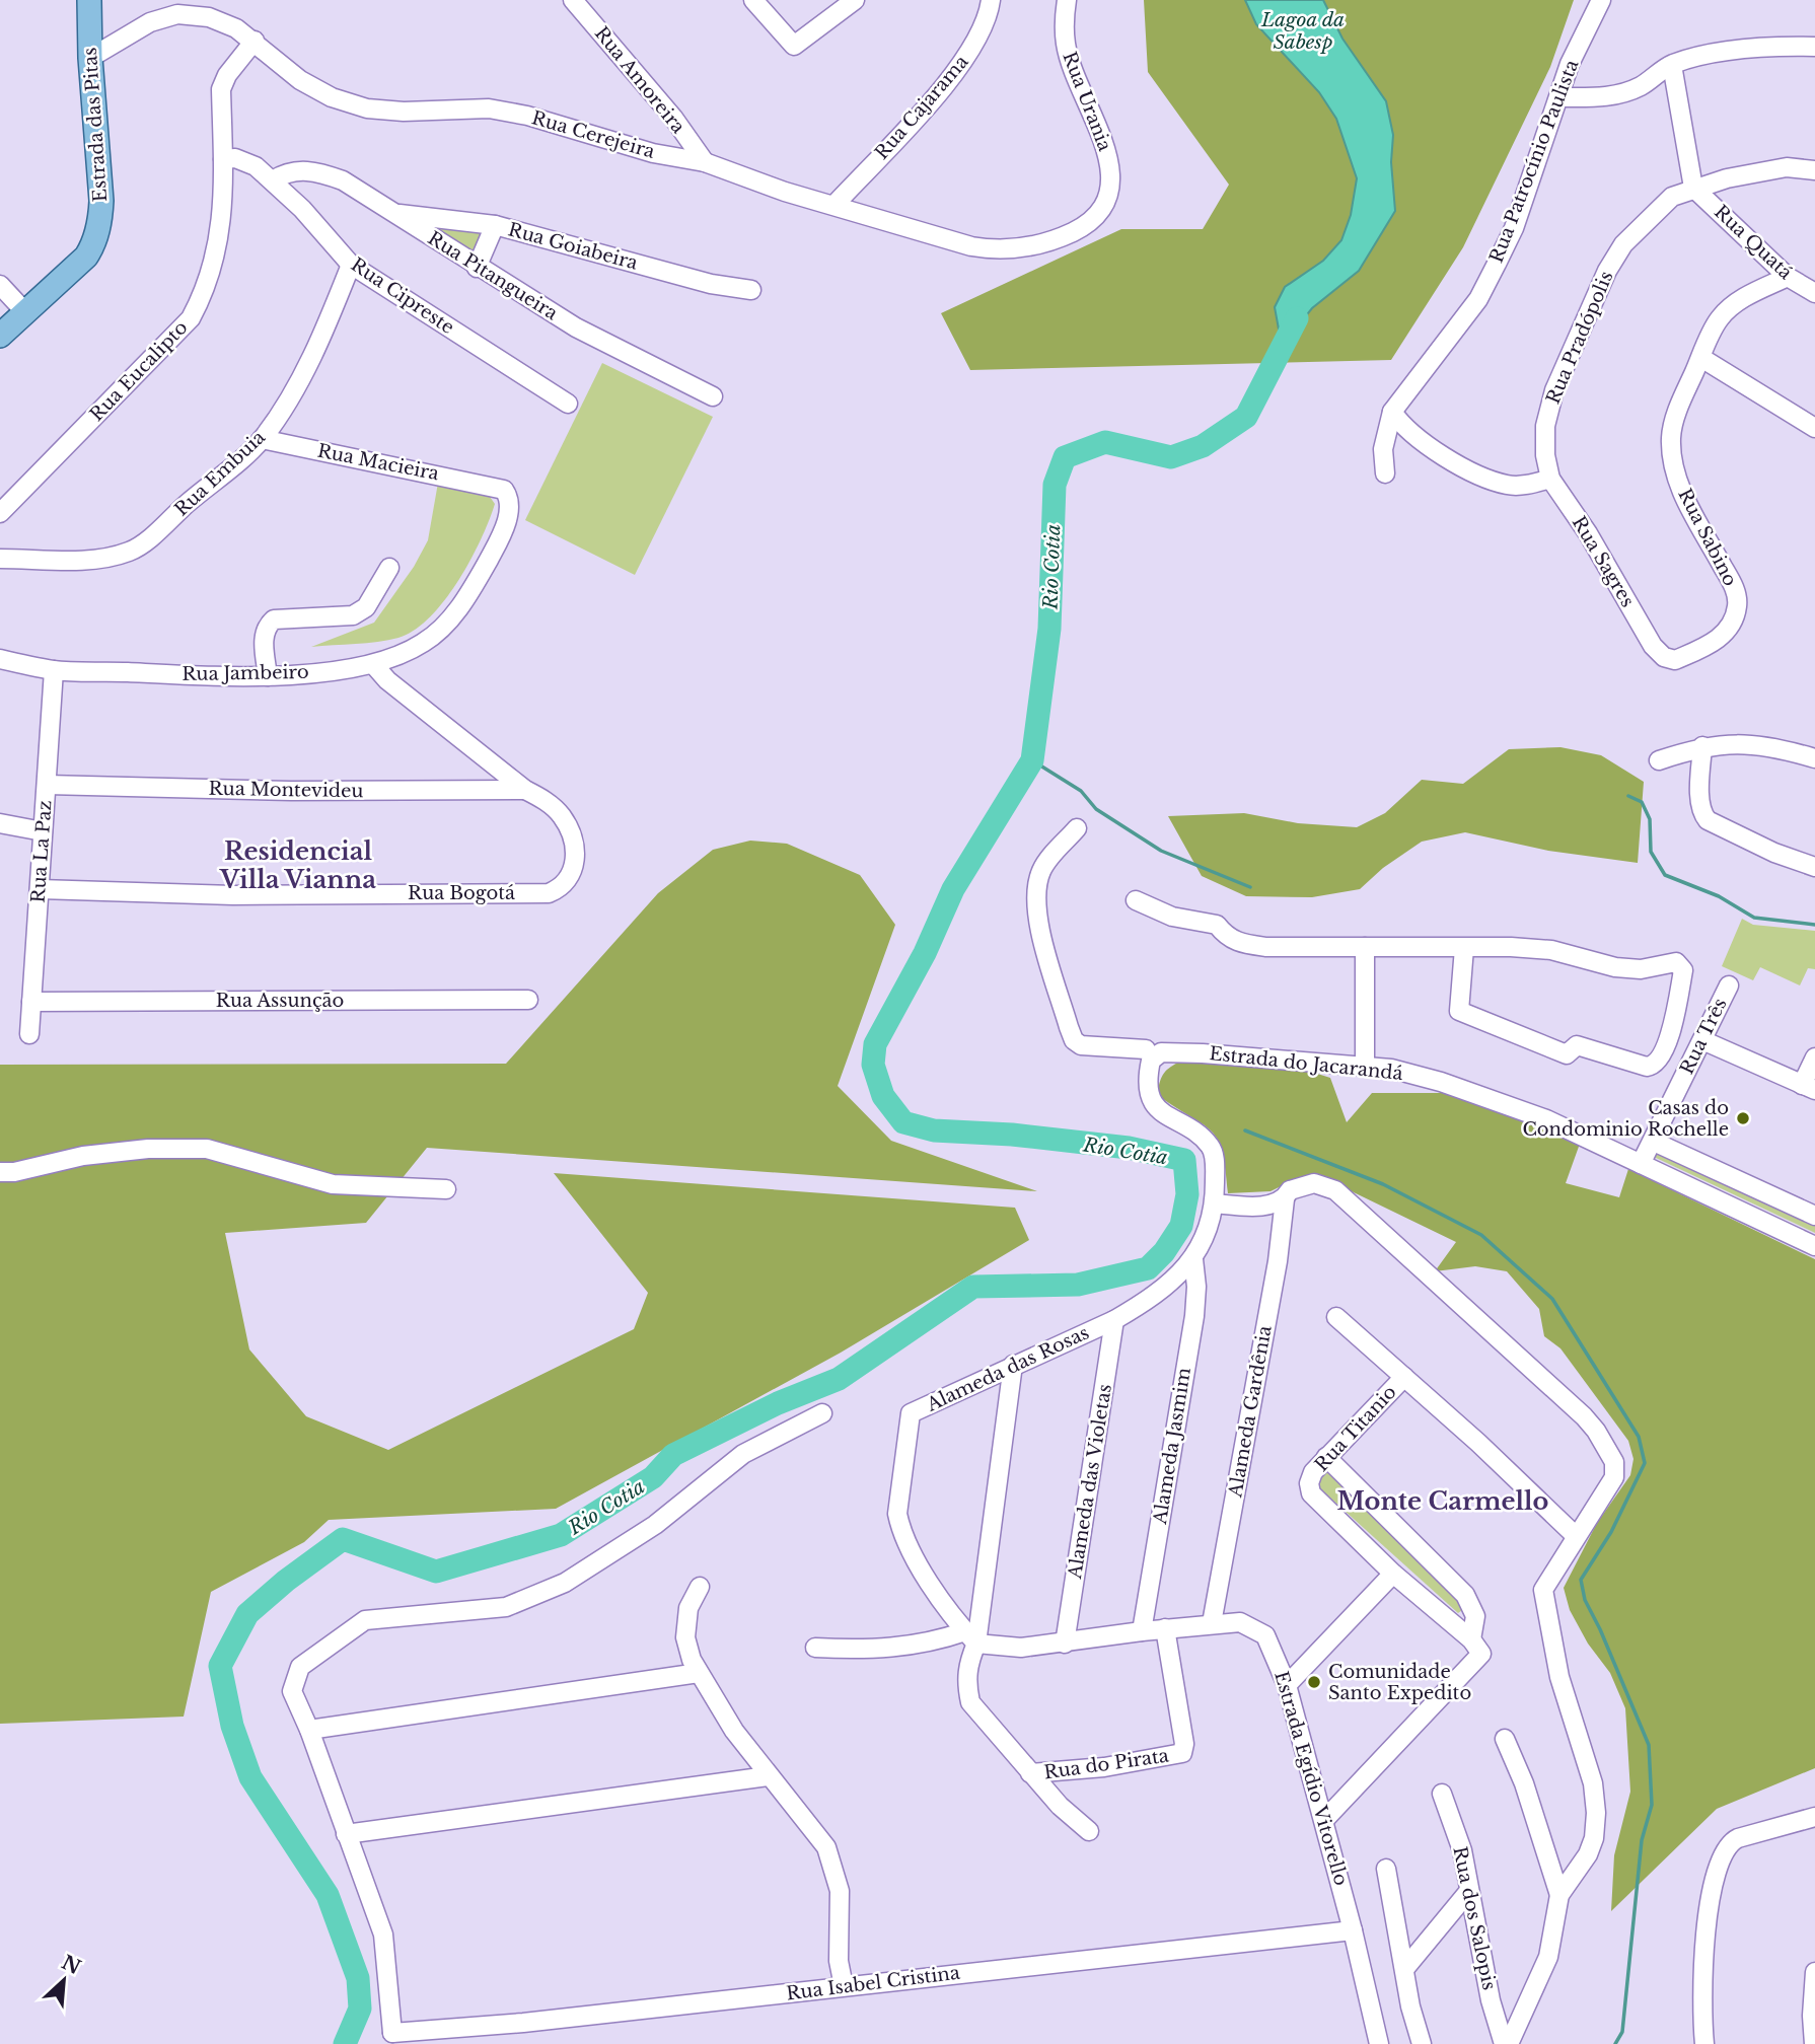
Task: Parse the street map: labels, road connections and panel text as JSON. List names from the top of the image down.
{
  "streets": {
    "main road": ["Estrada das Pitas"],
    "street": [
      "Rua Amoreira",
      "Rua Urania",
      "Rua Cajarama",
      "Rua Cerejeira",
      "Rua Patrocínio Paulista",
      "Rua Quatá",
      "Rua Goiabeira",
      "Rua Pitangueira",
      "Rua Cipreste",
      "Rua Pradópolis",
      "Rua Eucalipto",
      "Rua Macieira",
      "Rua Embuia",
      "Rua Sabino",
      "Rua Sagres",
      "Rua Jambeiro",
      "Rua Montevideu",
      "Rua La Paz",
      "Rua Bogotá",
      "Rua Assunção",
      "Rua Três",
      "Estrada do Jacarandá",
      "Alameda das Rosas",
      "Alameda Gardênia",
      "Rua Titanio",
      "Alameda Jasmim",
      "Alameda das Violetas",
      "Rua do Pirata",
      "Estrada Egídio Vitorello",
      "Rua dos Salopis",
      "Rua Isabel Cristina"
    ]
  },
  "crossings": [
    ["Rua Amoreira", "Rua Cerejeira"],
    ["Rua Urania", "Rua Cerejeira"],
    ["Rua Cajarama", "Rua Cerejeira"],
    ["Estrada das Pitas", "Rua Cerejeira"],
    ["Rua Cerejeira", "Rua Eucalipto"],
    ["Rua Quatá", "Rua Pradópolis"],
    ["Rua Quatá", "Rua Sabino"],
    ["Rua Goiabeira", "Rua Pitangueira"],
    ["Rua Pitangueira", "Rua Cipreste"],
    ["Rua Cipreste", "Rua Eucalipto"],
    ["Rua Cipreste", "Rua Embuia"],
    ["Rua Pradópolis", "Rua Sagres"],
    ["Rua Macieira", "Rua Embuia"],
    ["Rua Macieira", "Rua Jambeiro"],
    ["Rua Sabino", "Rua Sagres"],
    ["Rua Jambeiro", "Rua La Paz"],
    ["Rua Jambeiro", "Rua Bogotá"],
    ["Rua Montevideu", "Rua La Paz"],
    ["Rua Montevideu", "Rua Bogotá"],
    ["Rua La Paz", "Rua Bogotá"],
    ["Rua La Paz", "Rua Assunção"],
    ["Rua Três", "Estrada do Jacarandá"],
    ["Estrada do Jacarandá", "Alameda das Rosas"],
    ["Alameda das Rosas", "Alameda Jasmim"],
    ["Alameda das Rosas", "Alameda das Violetas"],
    ["Alameda das Rosas", "Estrada Egídio Vitorello"],
    ["Alameda Gardênia", "Estrada Egídio Vitorello"],
    ["Alameda Jasmim", "Estrada Egídio Vitorello"],
    ["Alameda das Violetas", "Estrada Egídio Vitorello"],
    ["Rua do Pirata", "Estrada Egídio Vitorello"],
    ["Estrada Egídio Vitorello", "Rua Isabel Cristina"]
  ],
  "districts": ["Residencial Villa Vianna", "Monte Carmello"],
  "water": ["Lagoa da Sabesp", "Rio Cotia"],
  "places": ["Casas do Condominio Rochelle", "Comunidade Santo Expedito"],
  "north": "top right"
}
